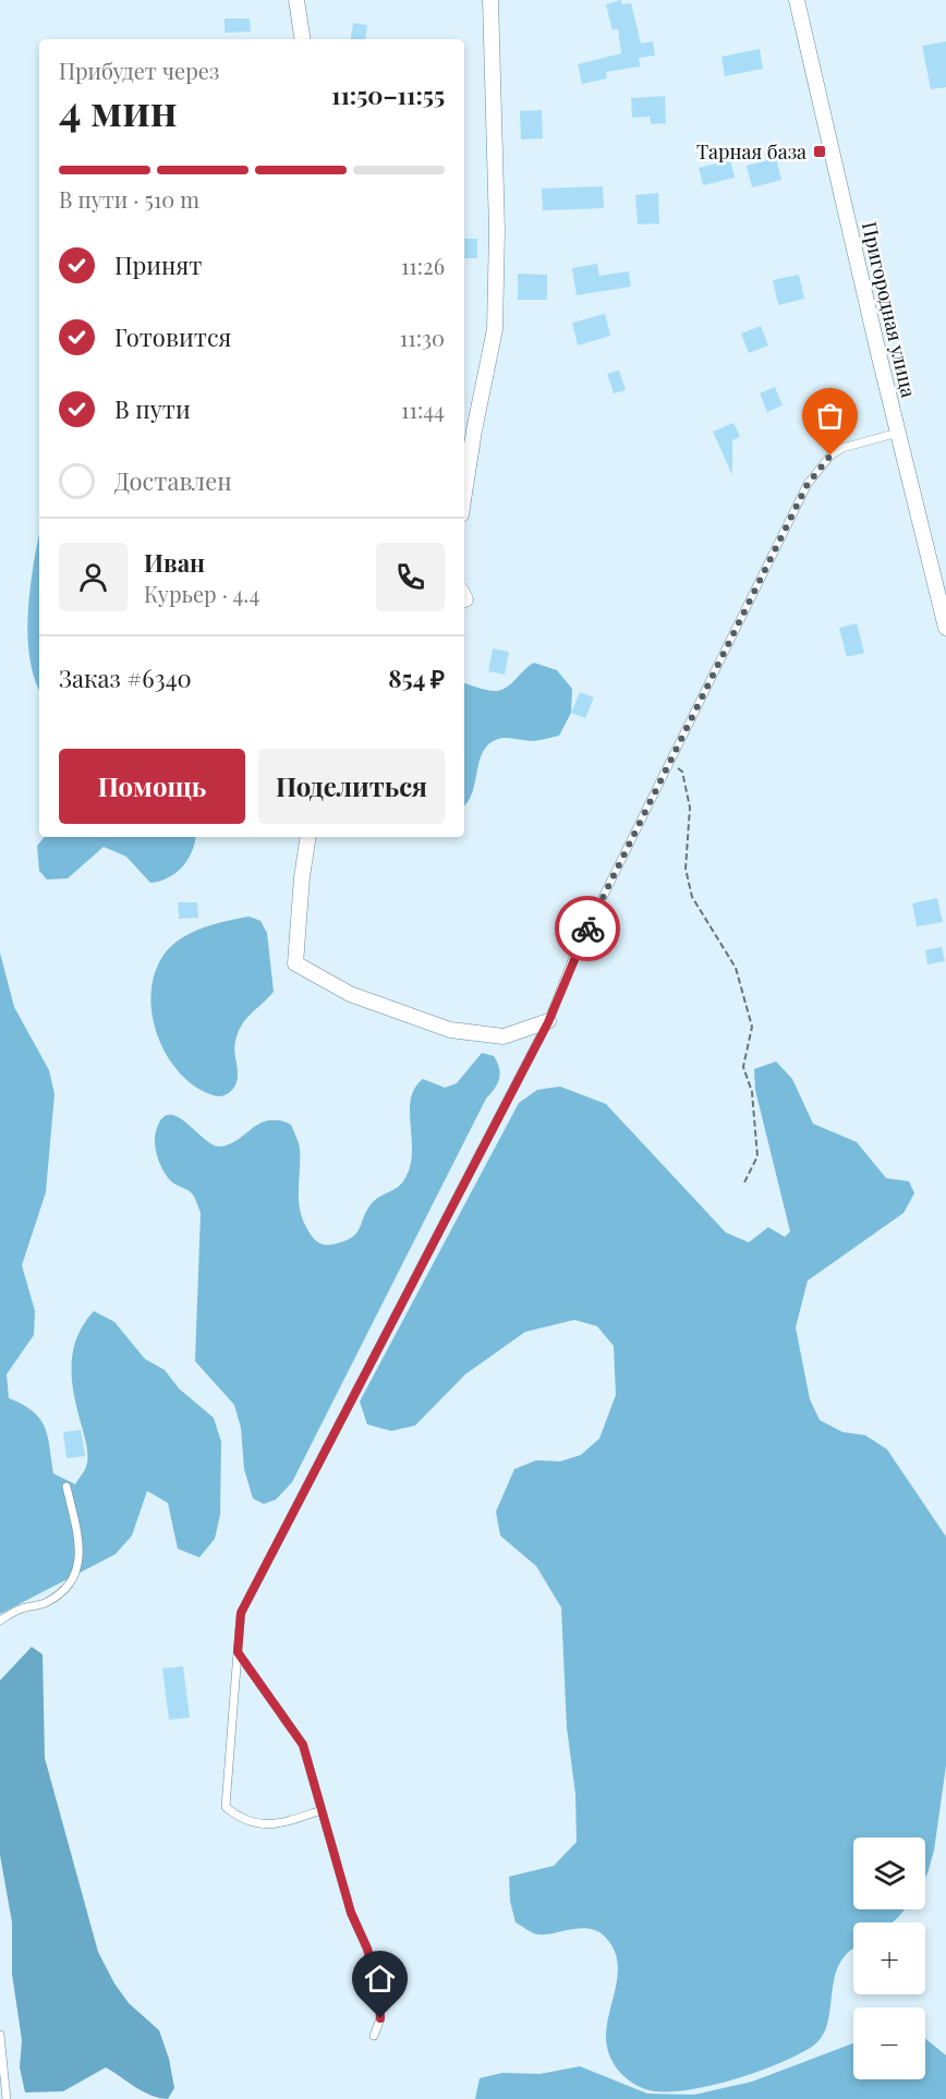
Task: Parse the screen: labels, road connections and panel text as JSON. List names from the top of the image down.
{
  "streets": {
    "street": ["Пригородная улица"]
  },
  "places": {
    "transit": ["Тарная база"]
  },
  "page": {
    "heading": ["4 мин", "Прибудет через", "11:50–11:55"],
    "panel": [
      "Иван",
      "Курьер · 4.4",
      "Заказ #6340",
      "854 ₽"
    ],
    "bar": "В пути · 510 m",
    "list": [
      ["Принят", "11:26"],
      ["Готовится", "11:30"],
      ["В пути", "11:44"],
      "Доставлен"
    ],
    "buttons": ["Помощь", "Поделиться"],
    "map_buttons": ["+", "−"]
  }
}
